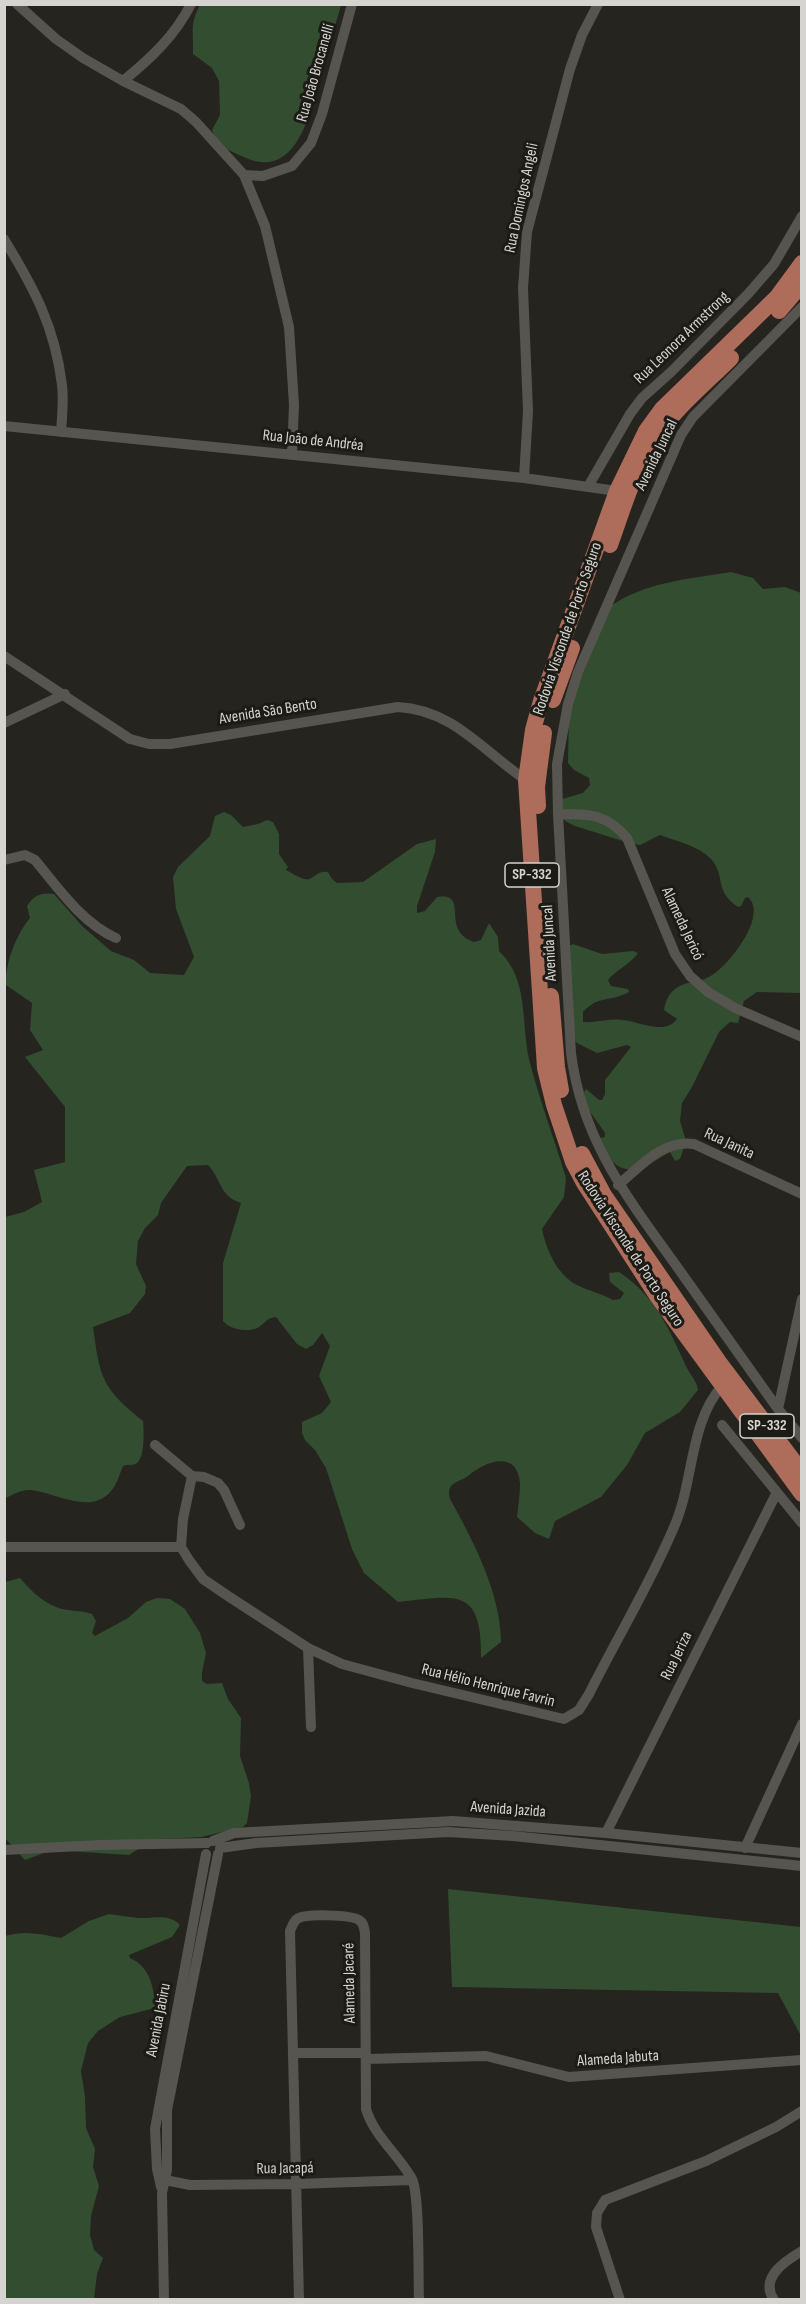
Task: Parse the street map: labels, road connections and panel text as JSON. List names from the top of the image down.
{
  "streets": {
    "main road": ["Rodovia Visconde de Porto Seguro", "SP-332"],
    "street": [
      "Rua João Brocanelli",
      "Rua Domingos Angeli",
      "Rua Leonora Armstrong",
      "Rua João de Andréa",
      "Avenida Juncal",
      "Avenida São Bento",
      "Alameda Jericó",
      "Rua Janita",
      "Rua Jeriza",
      "Rua Hélio Henrique Favrin",
      "Avenida Jazida",
      "Alameda Jacaré",
      "Avenida Jabiru",
      "Alameda Jabuta",
      "Rua Jacapá"
    ]
  },
  "crossings": [
    ["Rua Domingos Angeli", "Rua João de Andréa"],
    ["Rua Leonora Armstrong", "Rua João de Andréa"],
    ["Rua João de Andréa", "Rodovia Visconde de Porto Seguro"],
    ["Avenida Juncal", "Alameda Jericó"],
    ["Avenida Juncal", "Rua Janita"],
    ["Rodovia Visconde de Porto Seguro", "Avenida São Bento"],
    ["Rodovia Visconde de Porto Seguro", "Rua Hélio Henrique Favrin"],
    ["Rua Jeriza", "Avenida Jazida"],
    ["Avenida Jazida", "Avenida Jabiru"],
    ["Alameda Jacaré", "Alameda Jabuta"],
    ["Alameda Jacaré", "Rua Jacapá"],
    ["Avenida Jabiru", "Rua Jacapá"]
  ]
}
